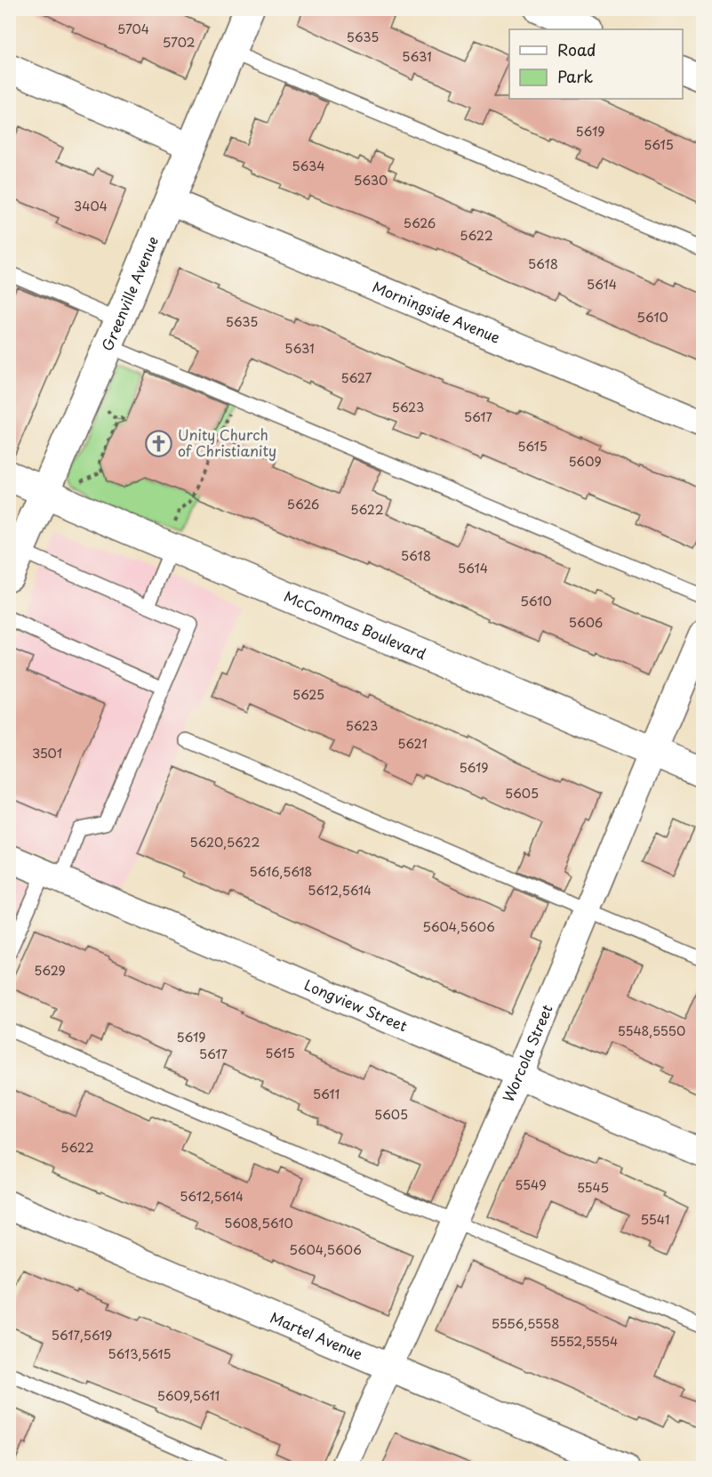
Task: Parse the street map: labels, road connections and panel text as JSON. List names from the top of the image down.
{
  "streets": {
    "street": [
      "Greenville Avenue",
      "Morningside Avenue",
      "McCommas Boulevard",
      "Longview Street",
      "Worcola Street",
      "Martel Avenue"
    ]
  },
  "crossings": [
    ["Greenville Avenue", "Morningside Avenue"],
    ["Greenville Avenue", "McCommas Boulevard"],
    ["McCommas Boulevard", "Worcola Street"],
    ["Longview Street", "Worcola Street"],
    ["Worcola Street", "Martel Avenue"]
  ],
  "places": {
    "church": ["Unity Church of Christianity"]
  },
  "house_numbers": [
    "5704",
    "5635",
    "5702",
    "5631",
    "5619",
    "5615",
    "5634",
    "5630",
    "3404",
    "5626",
    "5622",
    "5618",
    "5614",
    "5610",
    "5635",
    "5631",
    "5627",
    "5623",
    "5617",
    "5615",
    "5609",
    "5626",
    "5622",
    "5618",
    "5614",
    "5610",
    "5606",
    "5625",
    "5623",
    "5621",
    "3501",
    "5619",
    "5605",
    "5620,5622",
    "5616,5618",
    "5612,5614",
    "5604,5606",
    "5629",
    "5548,5550",
    "5619",
    "5615",
    "5617",
    "5611",
    "5605",
    "5622",
    "5549",
    "5545",
    "5612,5614",
    "5541",
    "5608,5610",
    "5604,5606",
    "5556,5558",
    "5617,5619",
    "5552,5554",
    "5613,5615",
    "5609,5611"
  ],
  "legend": ["Road", "Park"]
}
